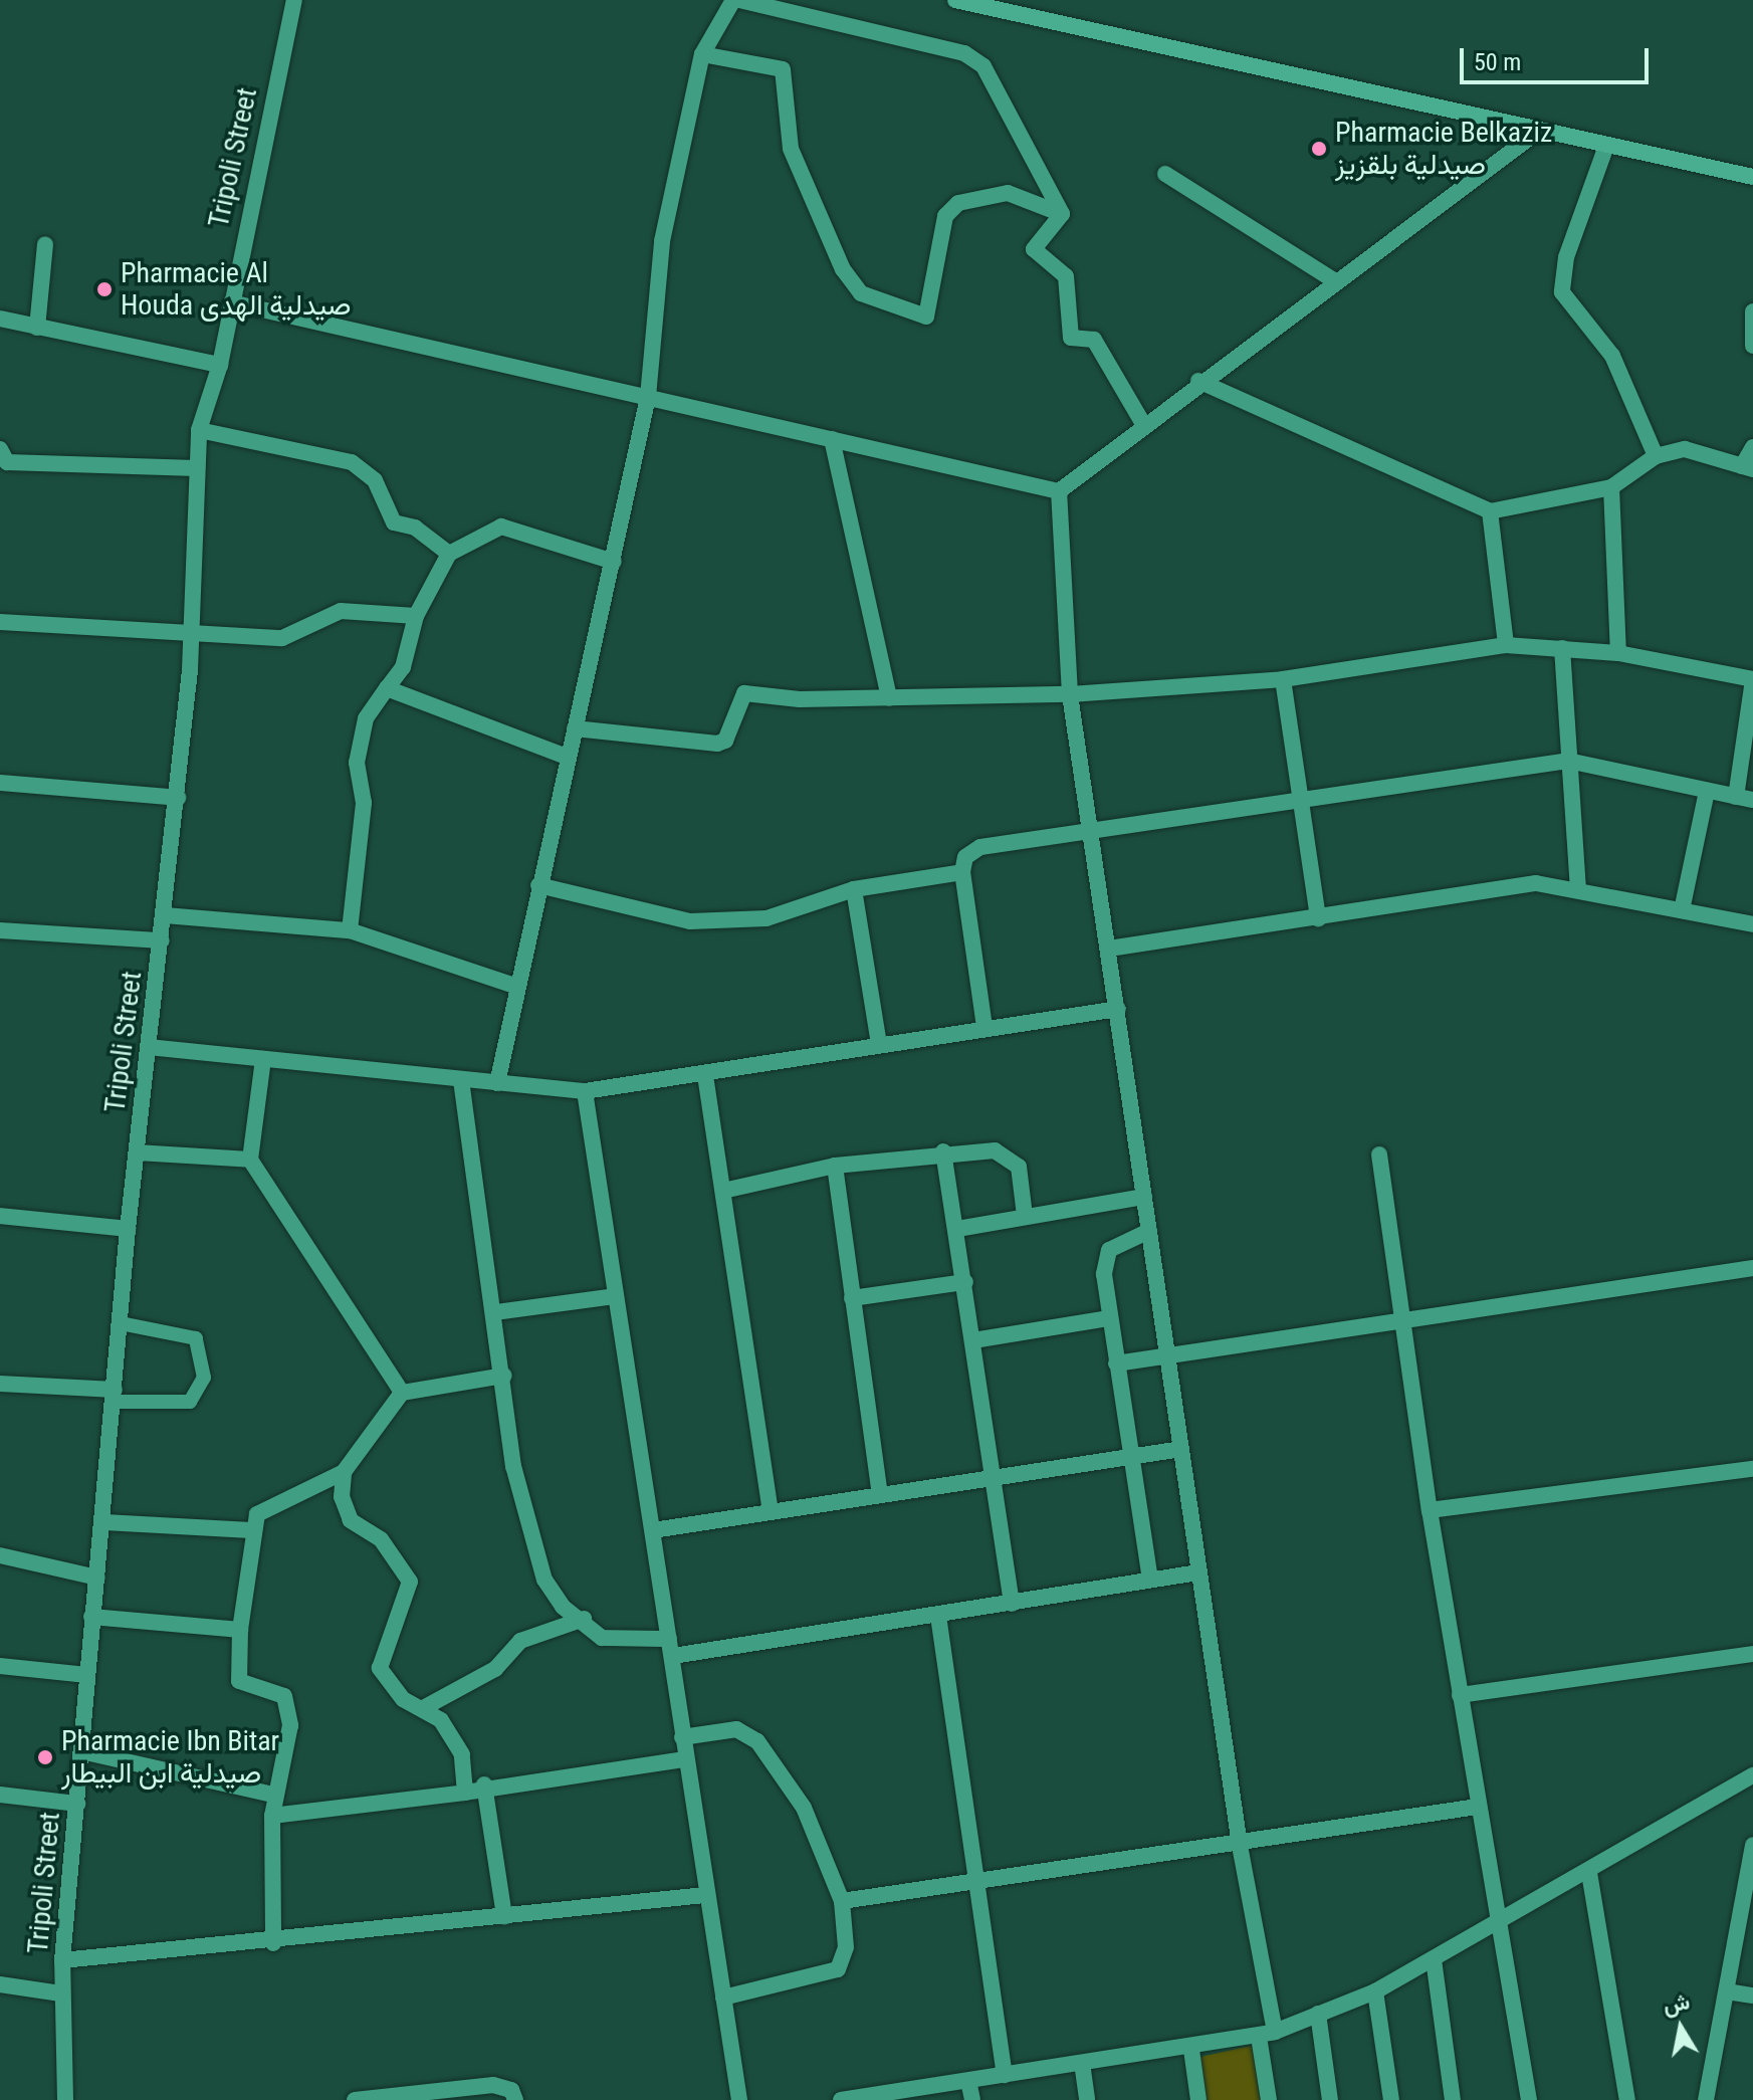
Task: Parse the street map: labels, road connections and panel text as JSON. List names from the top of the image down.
{
  "streets": {
    "street": ["Tripoli Street"]
  },
  "places": ["Pharmacie Belkaziz صيدلية بلقزيز", "Pharmacie Al Houda صيدلية الهدى", "Pharmacie Ibn Bitar صيدلية ابن البيطار"],
  "scale_bar": "50 m",
  "north": "top"
}
